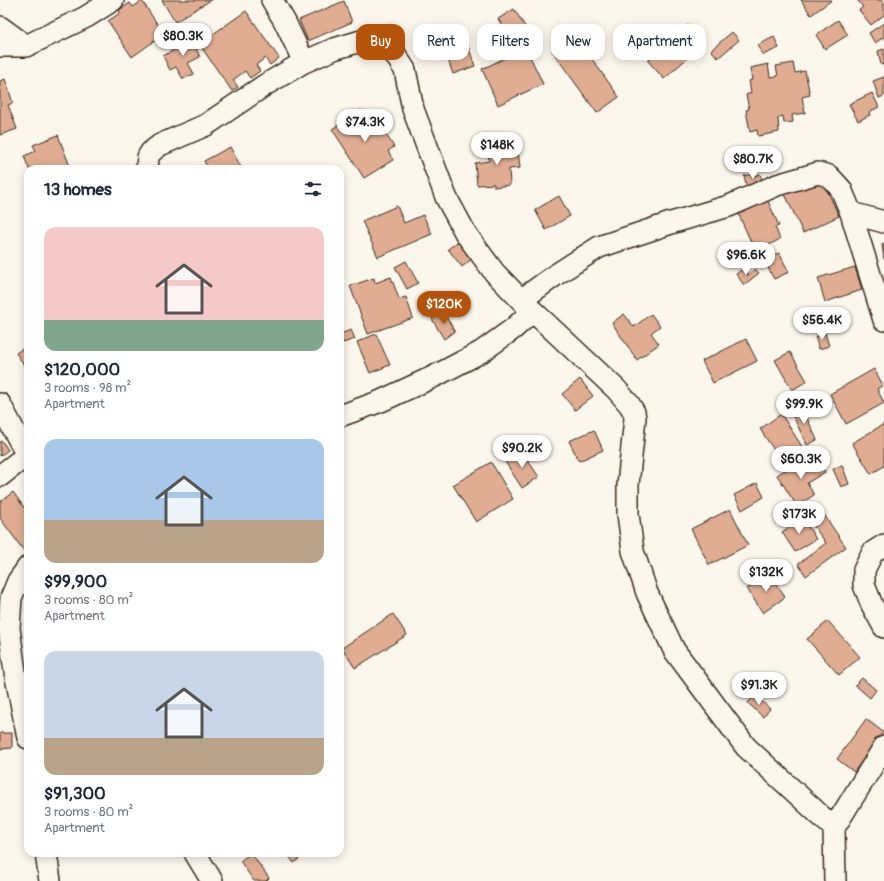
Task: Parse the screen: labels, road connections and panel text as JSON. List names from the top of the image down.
{
  "page": {
    "price": [
      "$80.3K",
      "$74.3K",
      "$148K",
      "$80.7K",
      "$96.6K",
      "$120K",
      "$56.4K",
      "$99.9K",
      "$90.2K",
      "$60.3K",
      "$173K",
      "$132K",
      "$91.3K"
    ],
    "chip": [
      "Buy",
      "Rent",
      "Filters",
      "New",
      "Apartment"
    ],
    "heading": "13 homes",
    "list": [
      {
        "name": "$120,000",
        "note": "3 rooms · 98 m² · Apartment"
      },
      {
        "name": "$99,900",
        "note": "3 rooms · 80 m² · Apartment"
      },
      {
        "name": "$91,300",
        "note": "3 rooms · 80 m² · Apartment"
      }
    ]
  }
}
